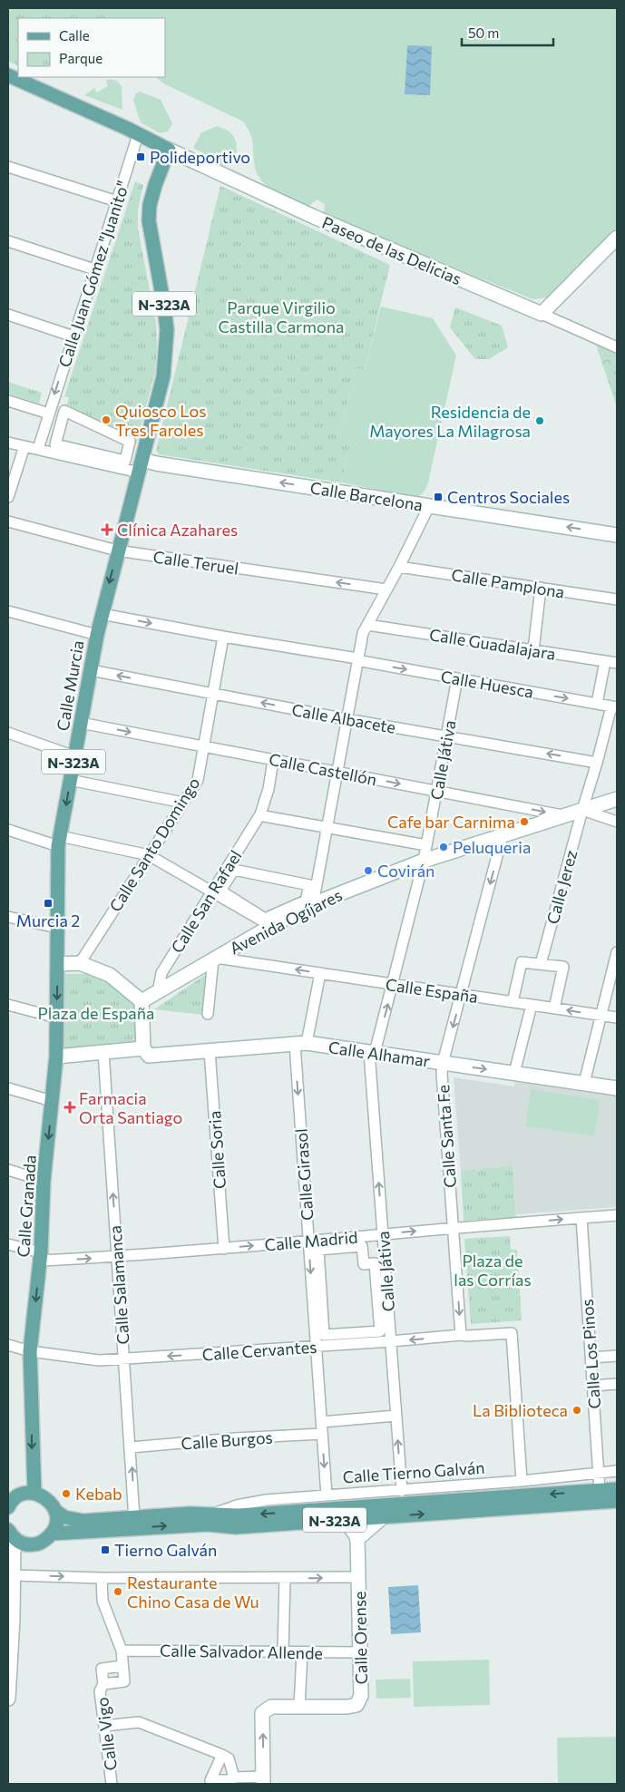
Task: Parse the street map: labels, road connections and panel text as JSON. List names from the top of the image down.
{
  "streets": {
    "main road": [
      "N-323A",
      "Calle Murcia",
      "Calle Granada",
      "Calle Tierno Galván"
    ],
    "street": [
      "Paseo de las Delicias",
      "Calle Juan Gómez \"Juanito\"",
      "Calle Barcelona",
      "Calle Teruel",
      "Calle Pamplona",
      "Calle Guadalajara",
      "Calle Huesca",
      "Calle Albacete",
      "Calle Játiva",
      "Calle Castellón",
      "Calle Santo Domingo",
      "Calle Jerez",
      "Calle San Rafael",
      "Avenida Ogíjares",
      "Calle España",
      "Calle Alhamar",
      "Calle Santa Fe",
      "Calle Soria",
      "Calle Girasol",
      "Calle Madrid",
      "Calle Salamanca",
      "Calle Cervantes",
      "Calle Los Pinos",
      "Calle Burgos",
      "Calle Orense",
      "Calle Salvador Allende",
      "Calle Vigo"
    ]
  },
  "crossings": [
    ["Paseo de las Delicias", "N-323A"],
    ["N-323A", "Calle Barcelona"],
    ["N-323A", "Calle Murcia"],
    ["N-323A", "Calle Granada"],
    ["N-323A", "Calle Tierno Galván"],
    ["Calle Barcelona", "Calle Murcia"],
    ["Calle Teruel", "Calle Murcia"],
    ["Calle Huesca", "Calle Murcia"],
    ["Calle Huesca", "Calle Játiva"],
    ["Calle Huesca", "Calle Santo Domingo"],
    ["Calle Huesca", "Calle Jerez"],
    ["Calle Murcia", "Calle Albacete"],
    ["Calle Murcia", "Calle Castellón"],
    ["Calle Murcia", "Calle Granada"],
    ["Calle Albacete", "Calle Játiva"],
    ["Calle Albacete", "Calle Santo Domingo"],
    ["Calle Albacete", "Calle Jerez"],
    ["Calle Játiva", "Calle Castellón"],
    ["Calle Játiva", "Avenida Ogíjares"],
    ["Calle Játiva", "Calle España"],
    ["Calle Játiva", "Calle Alhamar"],
    ["Calle Játiva", "Calle Madrid"],
    ["Calle Játiva", "Calle Cervantes"],
    ["Calle Játiva", "Calle Tierno Galván"],
    ["Calle Castellón", "Calle Santo Domingo"],
    ["Calle Castellón", "Calle San Rafael"],
    ["Calle Castellón", "Avenida Ogíjares"],
    ["Calle Jerez", "Avenida Ogíjares"],
    ["Calle San Rafael", "Avenida Ogíjares"],
    ["Avenida Ogíjares", "Calle España"],
    ["Avenida Ogíjares", "Calle Santa Fe"],
    ["Calle España", "Calle Santa Fe"],
    ["Calle España", "Calle Girasol"],
    ["Calle Alhamar", "Calle Santa Fe"],
    ["Calle Alhamar", "Calle Soria"],
    ["Calle Alhamar", "Calle Girasol"],
    ["Calle Santa Fe", "Calle Madrid"],
    ["Calle Santa Fe", "Calle Cervantes"],
    ["Calle Soria", "Calle Madrid"],
    ["Calle Girasol", "Calle Madrid"],
    ["Calle Girasol", "Calle Cervantes"],
    ["Calle Girasol", "Calle Burgos"],
    ["Calle Girasol", "Calle Tierno Galván"],
    ["Calle Granada", "Calle Madrid"],
    ["Calle Granada", "Calle Cervantes"],
    ["Calle Madrid", "Calle Salamanca"],
    ["Calle Madrid", "Calle Los Pinos"],
    ["Calle Salamanca", "Calle Cervantes"],
    ["Calle Salamanca", "Calle Burgos"],
    ["Calle Salamanca", "Calle Tierno Galván"],
    ["Calle Cervantes", "Calle Tierno Galván"],
    ["Calle Los Pinos", "Calle Tierno Galván"],
    ["Calle Orense", "Calle Salvador Allende"],
    ["Calle Salvador Allende", "Calle Vigo"]
  ],
  "one_way": [
    "Calle Barcelona",
    "Calle Teruel",
    "Calle Huesca",
    "Calle Albacete",
    "Calle Játiva",
    "Calle Santa Fe",
    "Calle Girasol",
    "Calle Granada",
    "Calle Madrid",
    "Calle Salamanca",
    "Calle Cervantes"
  ],
  "parks": ["Parque Virgilio Castilla Carmona", "Plaza de España", "Plaza de las Corrías"],
  "places": {
    "transit": [
      "Polideportivo",
      "Centros Sociales",
      "Murcia 2",
      "Tierno Galván"
    ],
    "other": [
      "Quiosco Los Tres Faroles",
      "Residencia de Mayores La Milagrosa",
      "Cafe bar Carnima",
      "Peluqueria",
      "Covirán",
      "La Biblioteca",
      "Kebab",
      "Restaurante Chino Casa de Wu"
    ],
    "health": ["Clínica Azahares", "Farmacia Orta Santiago"]
  },
  "legend": ["Calle", "Parque"],
  "scale_bar": "50 m"
}
